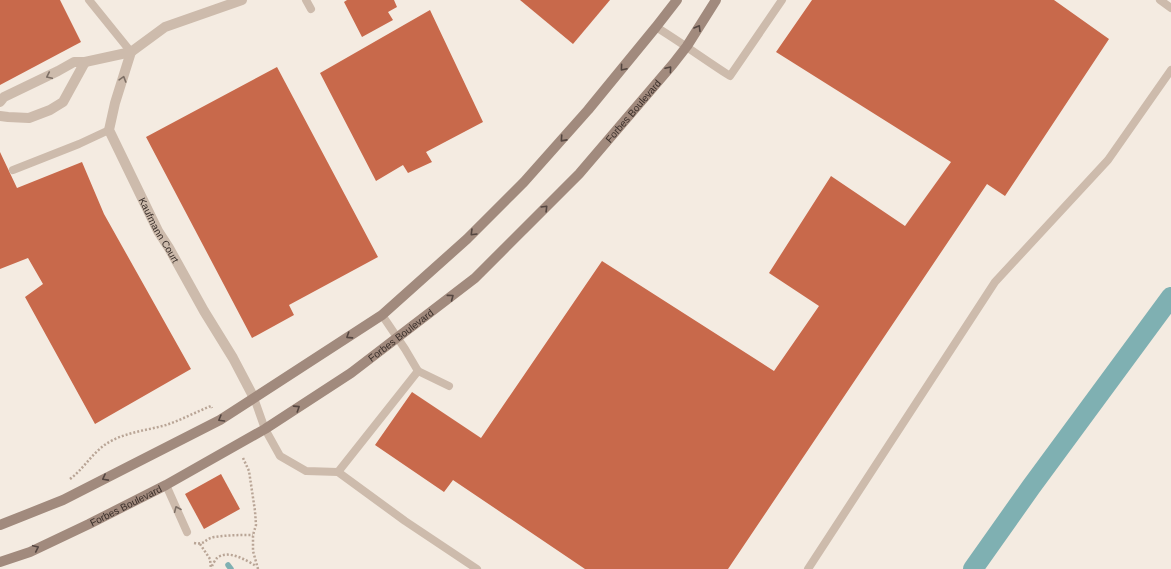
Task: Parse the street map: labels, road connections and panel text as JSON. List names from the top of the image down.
{
  "streets": {
    "main road": ["Forbes Boulevard"],
    "street": ["Kaufmann Court"]
  }
}
